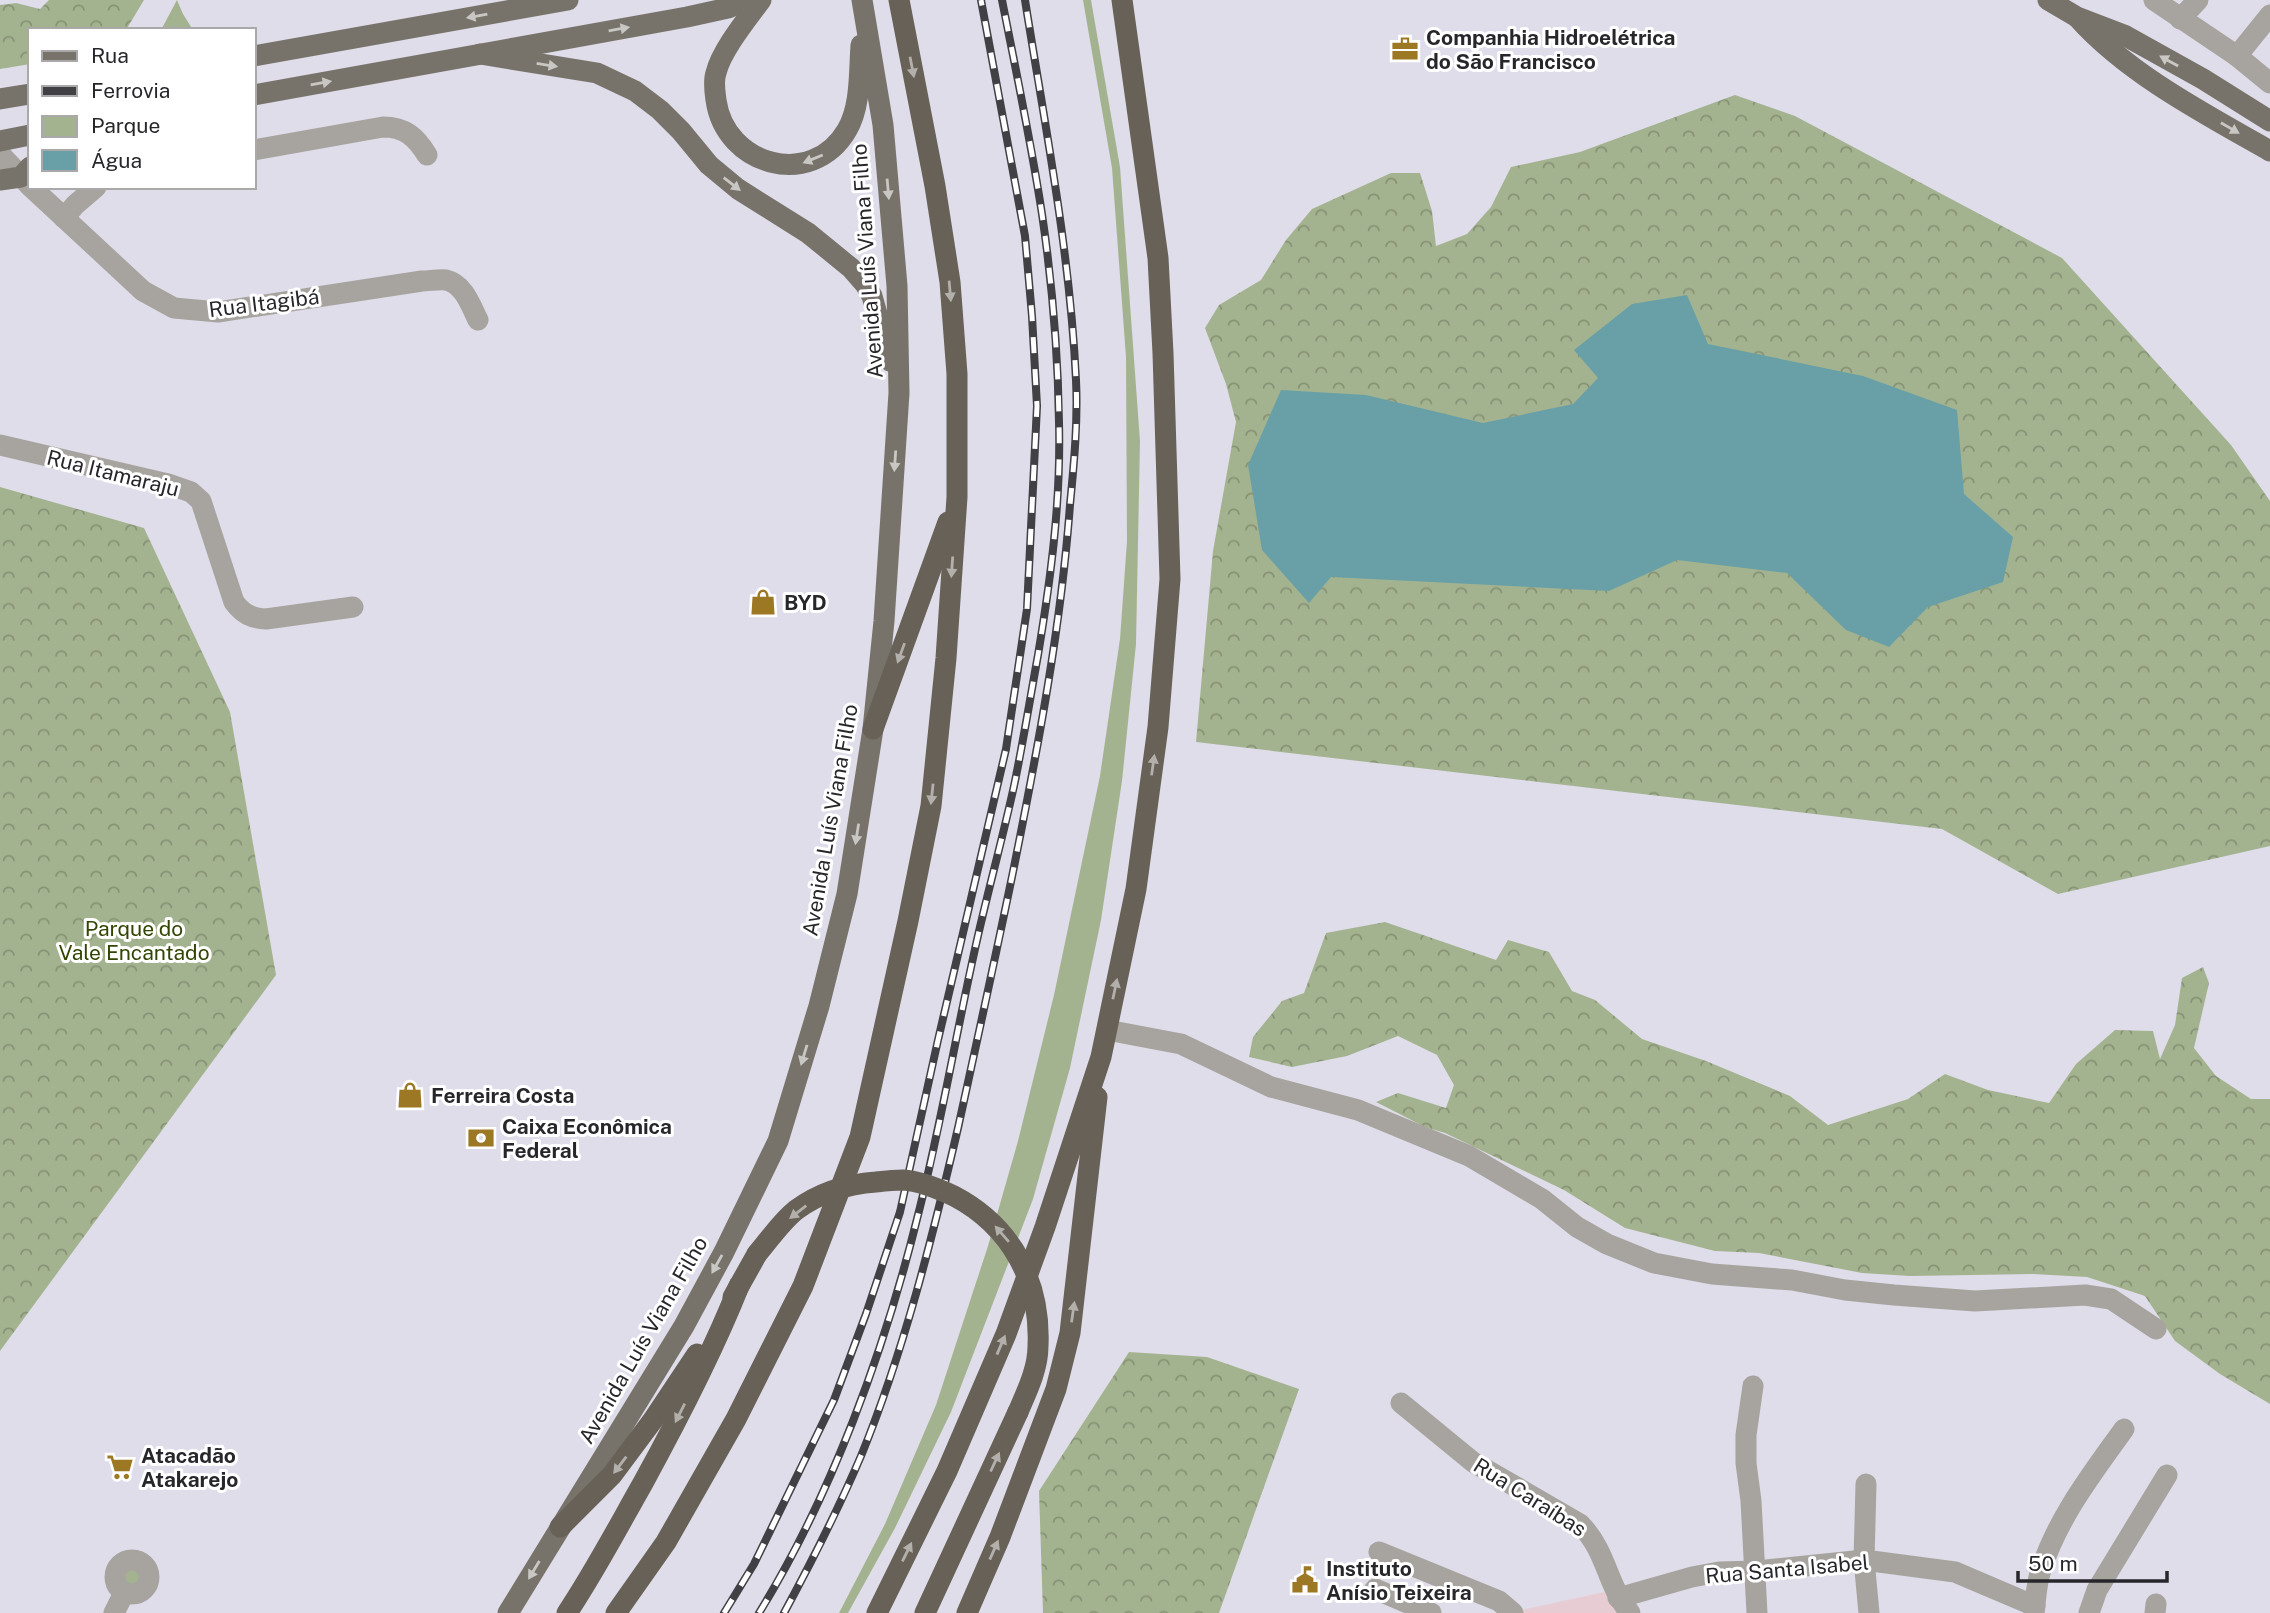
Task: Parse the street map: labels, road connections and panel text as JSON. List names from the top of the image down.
{
  "streets": {
    "main road": ["Avenida Luís Viana Filho"],
    "street": [
      "Rua Itagibá",
      "Rua Itamaraju",
      "Rua Caraíbas",
      "Rua Santa Isabel"
    ]
  },
  "crossings": [
    ["Rua Caraíbas", "Rua Santa Isabel"]
  ],
  "one_way": ["Avenida Luís Viana Filho"],
  "parks": ["Parque do Vale Encantado"],
  "places": {
    "office": ["Companhia Hidroelétrica do São Francisco"],
    "shop": ["BYD", "Ferreira Costa"],
    "bank": ["Caixa Econômica Federal"],
    "supermarket": ["Atacadão Atakarejo"],
    "public building": ["Instituto Anísio Teixeira"]
  },
  "legend": [
    "Rua",
    "Ferrovia",
    "Parque",
    "Água"
  ],
  "scale_bar": "50 m"
}
